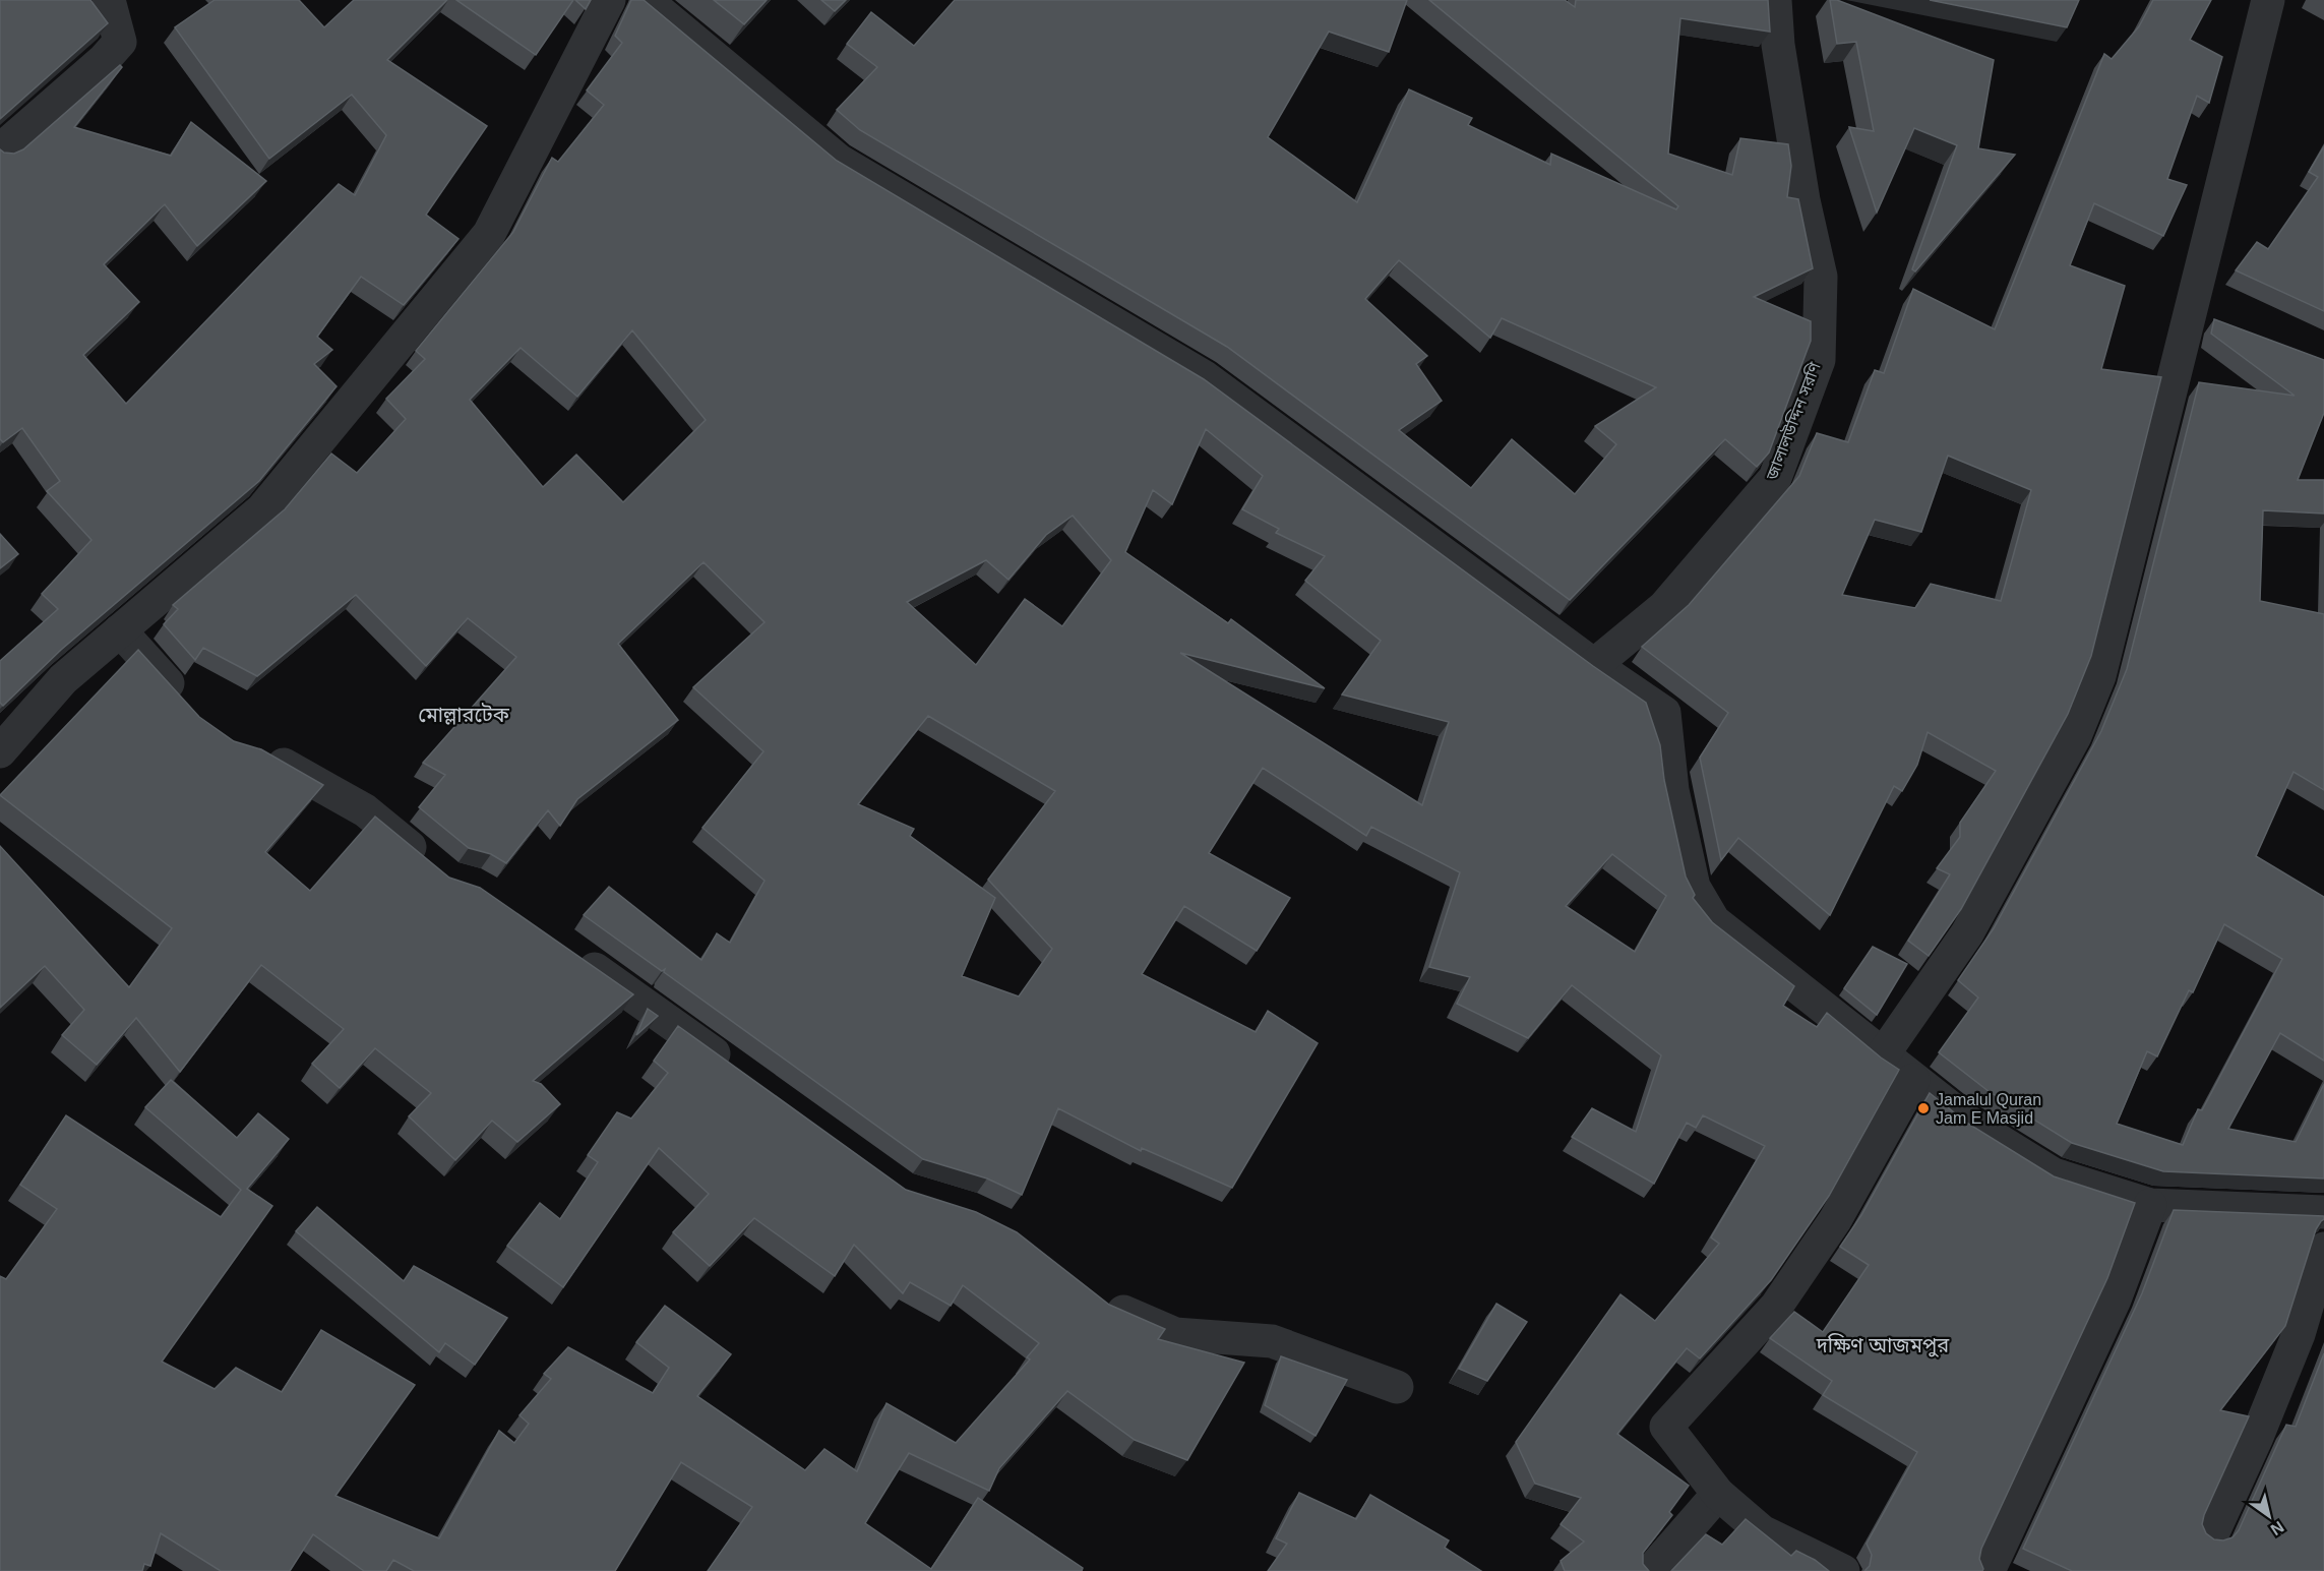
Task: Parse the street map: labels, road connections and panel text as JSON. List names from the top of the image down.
{
  "streets": {
    "street": ["জালালউদ্দিন সরণি"]
  },
  "districts": ["মোল্লারটেক", "দক্ষিণ আজমপুর"],
  "places": ["Jamalul Quran Jam E Masjid"],
  "north": "bottom right"
}
